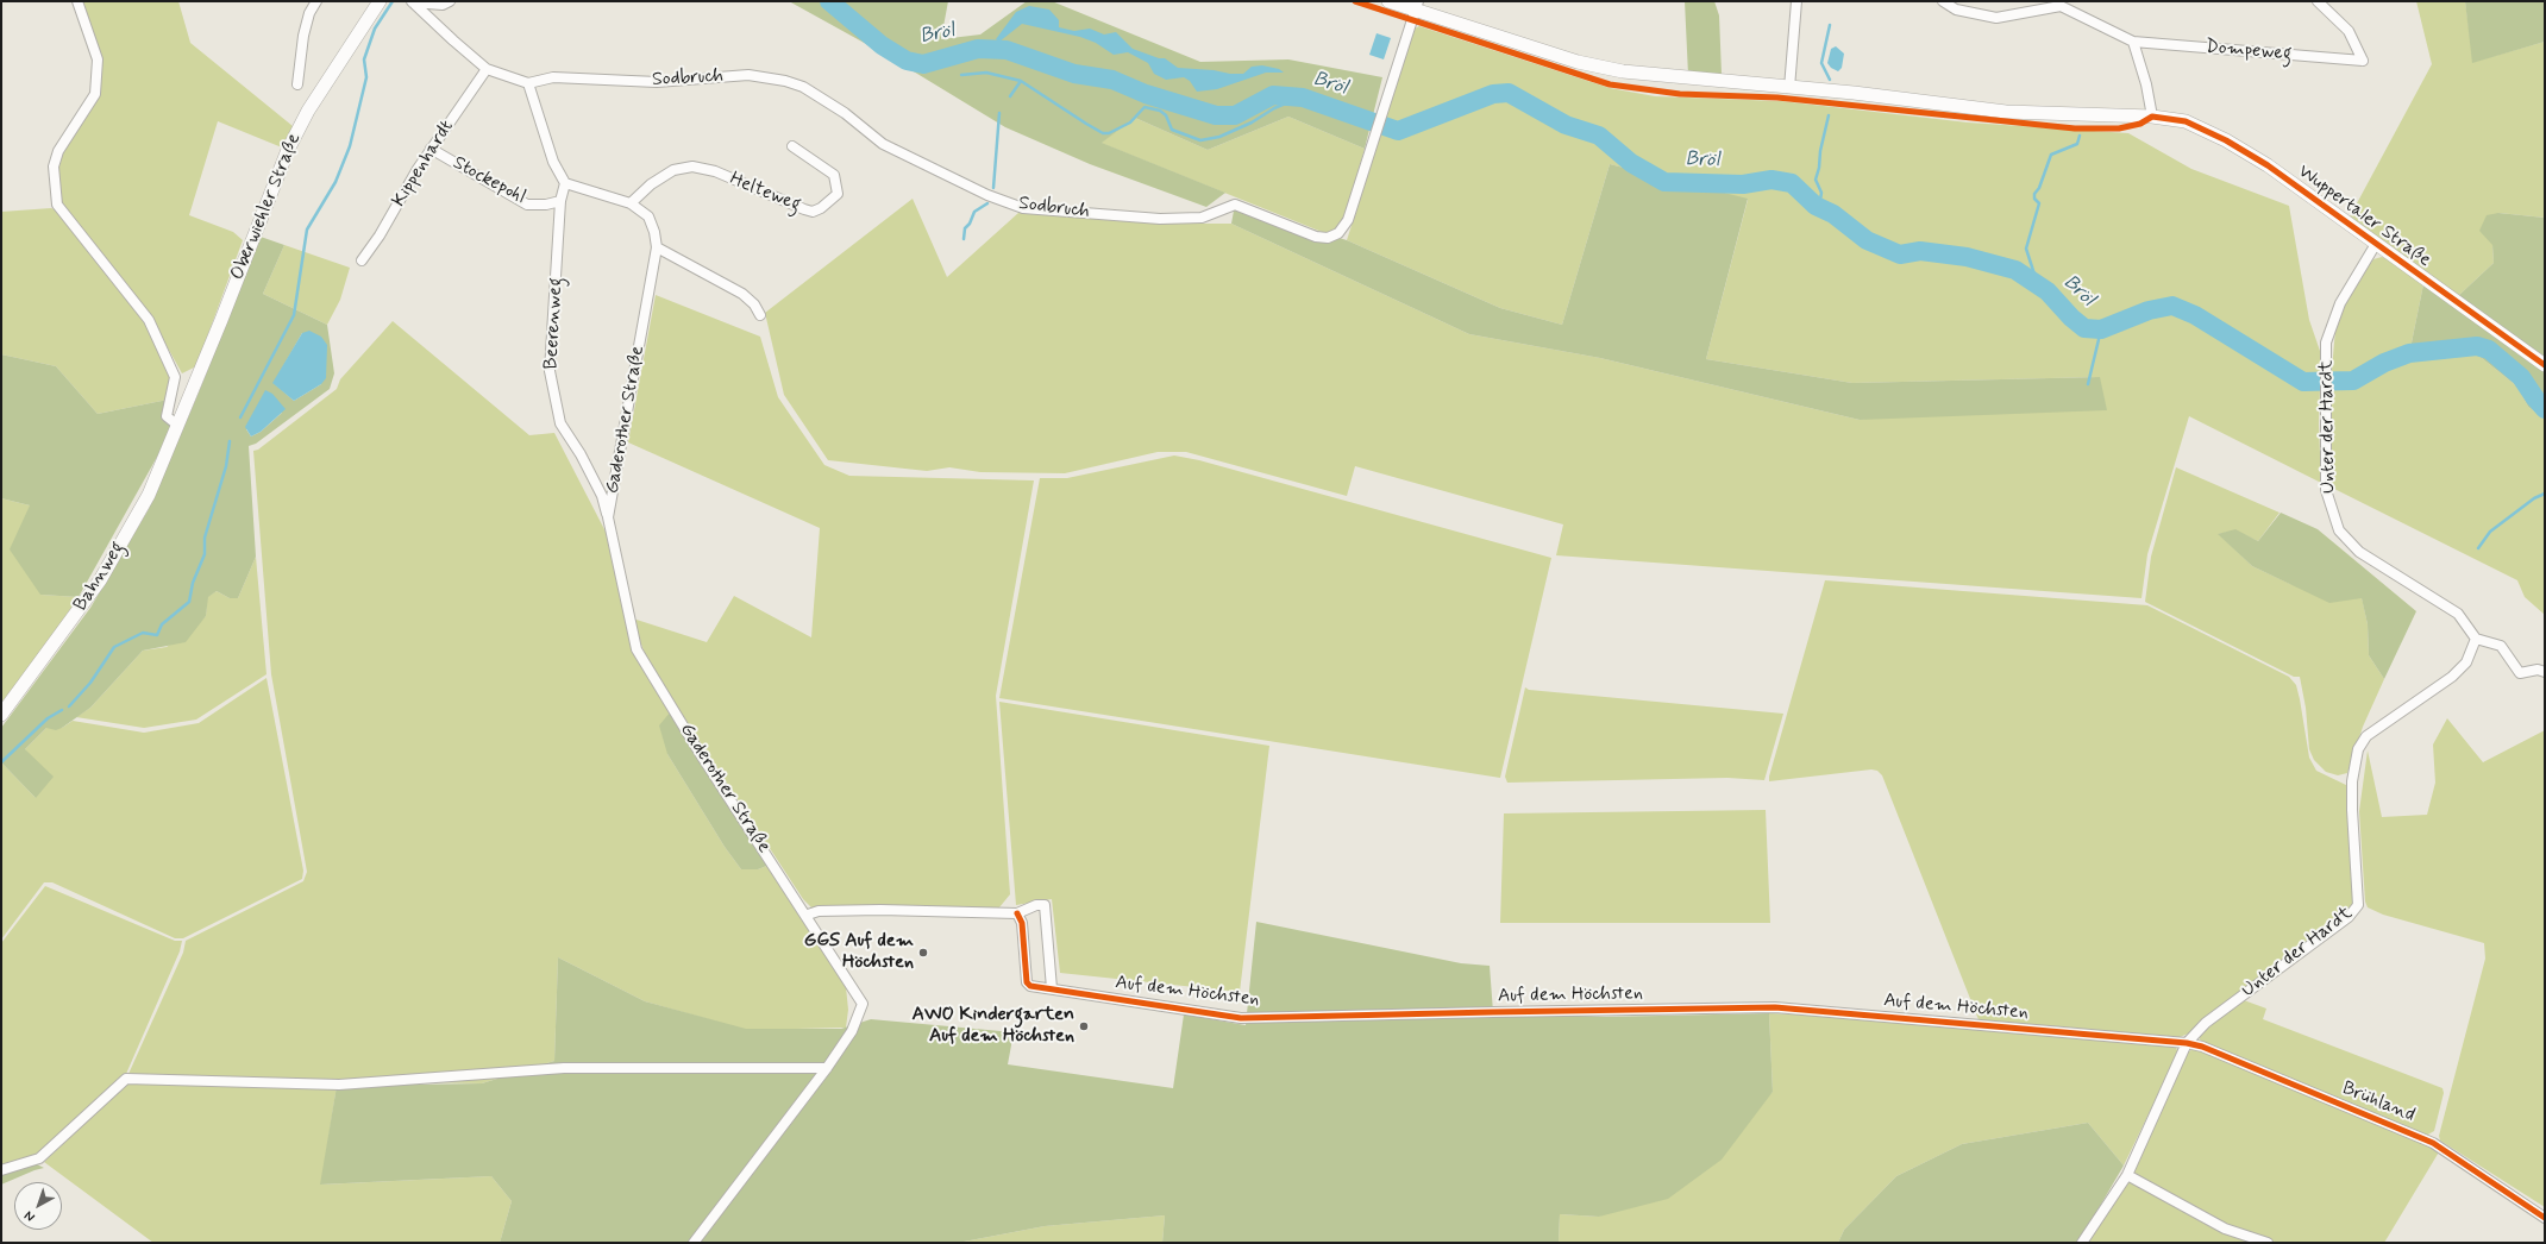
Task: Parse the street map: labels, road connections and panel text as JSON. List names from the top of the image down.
{
  "streets": {
    "main road": ["Oberwiehler Straße", "Wuppertaler Straße", "Bahnweg"],
    "street": [
      "Dompeweg",
      "Sodbruch",
      "Kippenhardt",
      "Stockepohl",
      "Helteweg",
      "Beerenweg",
      "Gaderother Straße",
      "Unter der Hardt",
      "Auf dem Höchsten",
      "Brühland"
    ]
  },
  "crossings": [
    ["Sodbruch", "Wuppertaler Straße"],
    ["Kippenhardt", "Stockepohl"],
    ["Stockepohl", "Beerenweg"],
    ["Helteweg", "Gaderother Straße"],
    ["Oberwiehler Straße", "Bahnweg"],
    ["Wuppertaler Straße", "Unter der Hardt"],
    ["Beerenweg", "Gaderother Straße"],
    ["Unter der Hardt", "Auf dem Höchsten"],
    ["Unter der Hardt", "Brühland"],
    ["Auf dem Höchsten", "Brühland"]
  ],
  "water": ["Bröl"],
  "places": ["GGS Auf dem Höchsten", "AWO Kindergarten Auf dem Höchsten"],
  "north": "bottom left"
}
